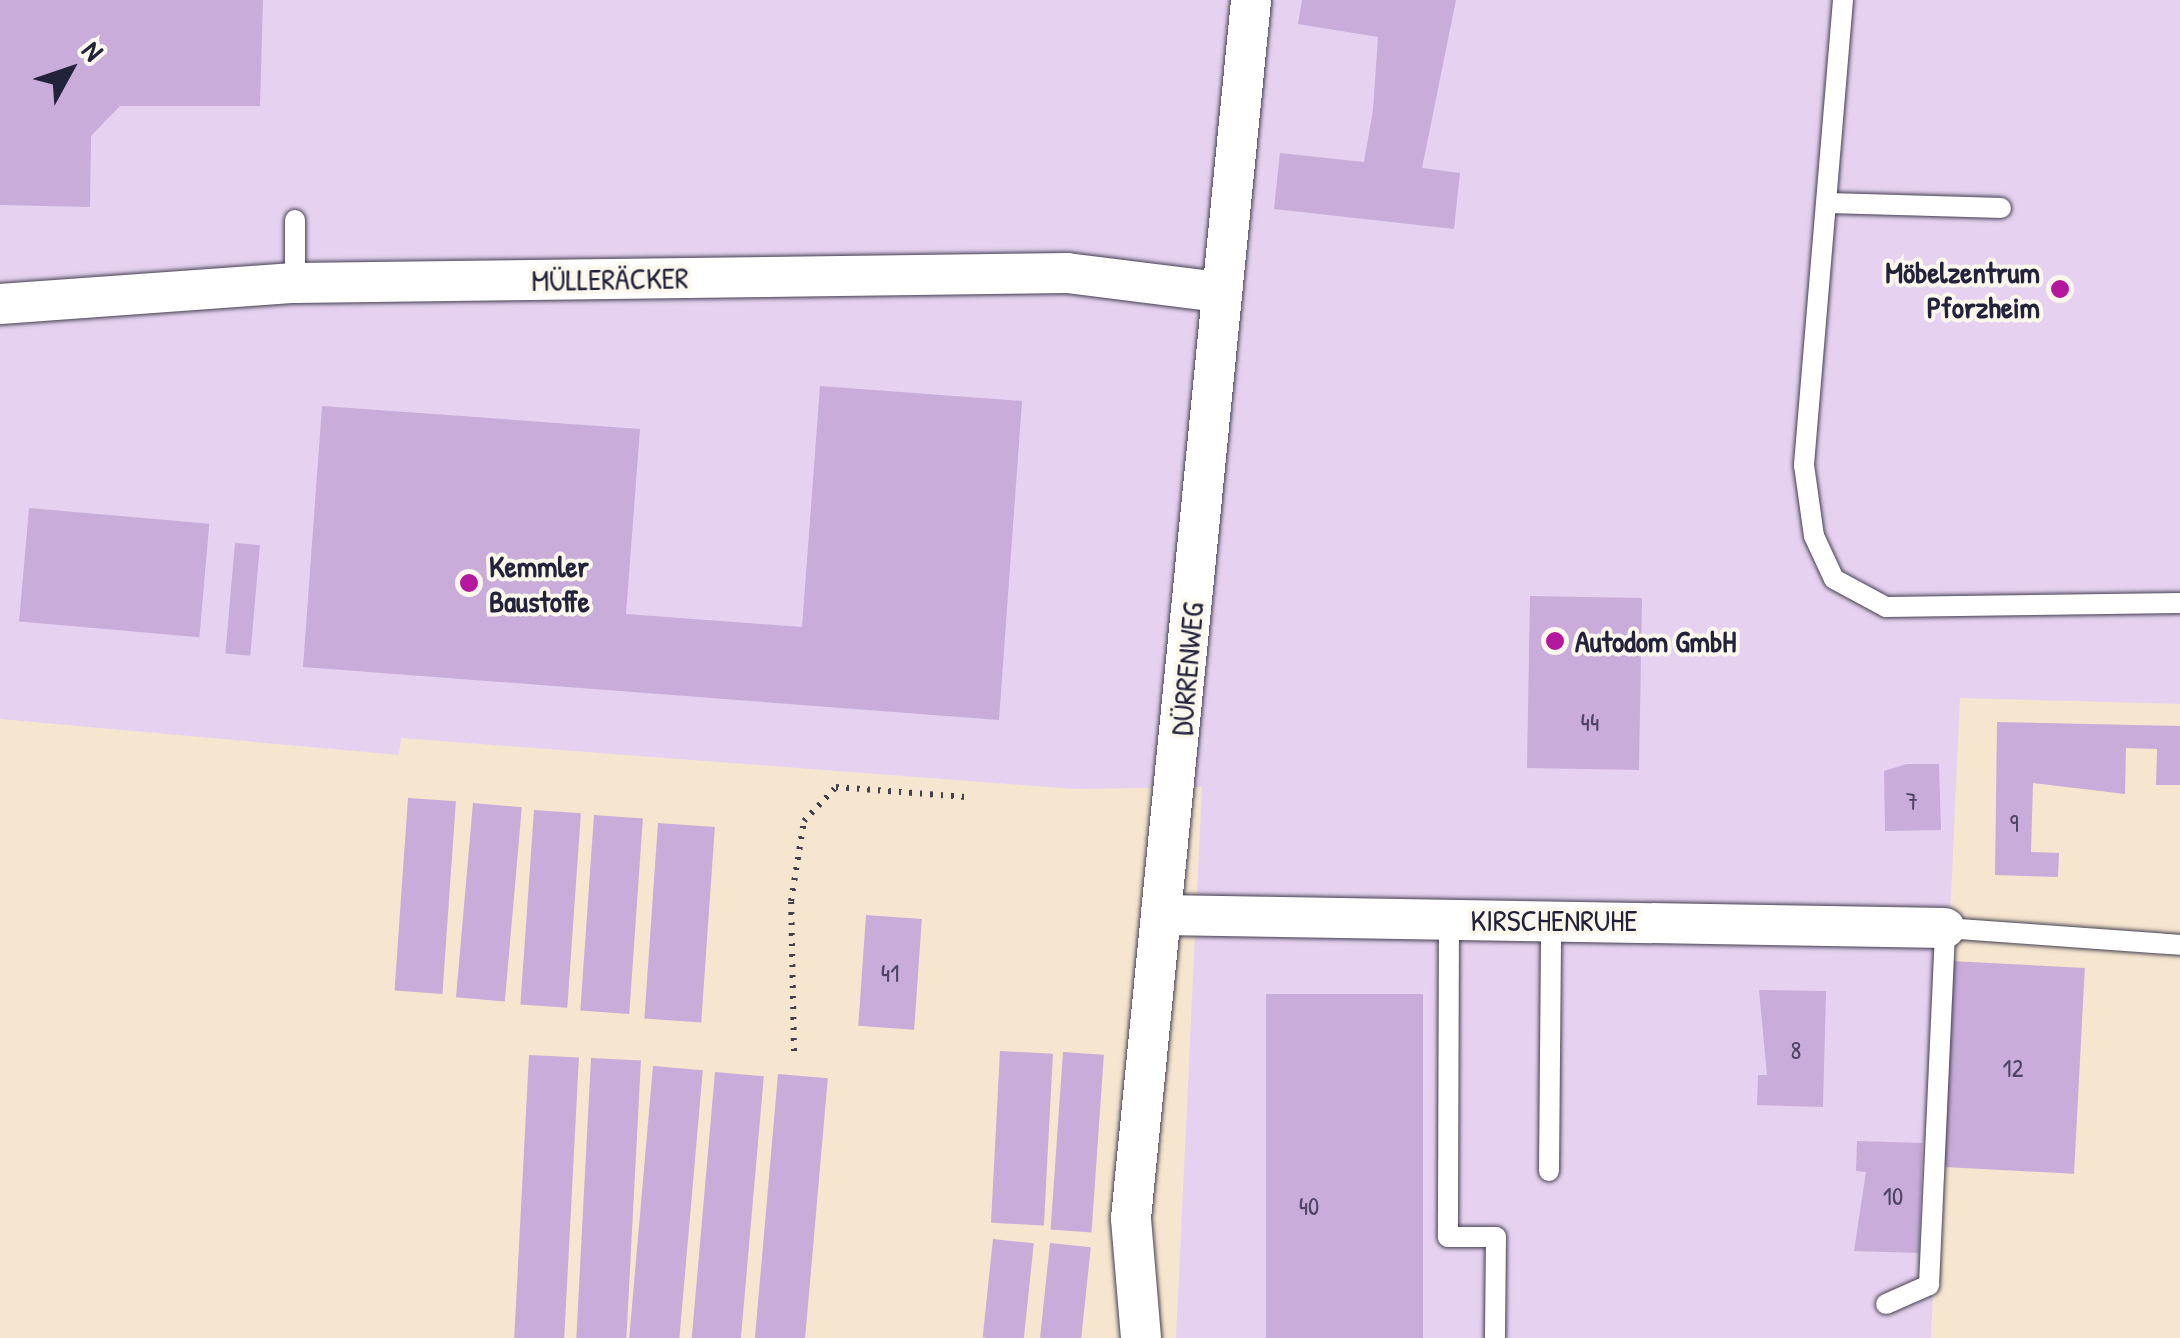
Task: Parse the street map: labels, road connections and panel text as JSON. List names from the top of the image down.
{
  "streets": {
    "street": ["MÜLLERÄCKER", "DÜRRENWEG", "KIRSCHENRUHE"]
  },
  "crossings": [
    ["MÜLLERÄCKER", "DÜRRENWEG"],
    ["DÜRRENWEG", "KIRSCHENRUHE"]
  ],
  "places": ["Möbelzentrum Pforzheim", "Kemmler Baustoffe", "Autodom GmbH"],
  "house_numbers": [
    "44",
    "7",
    "9",
    "41",
    "8",
    "12",
    "10",
    "40"
  ],
  "north": "top right"
}
